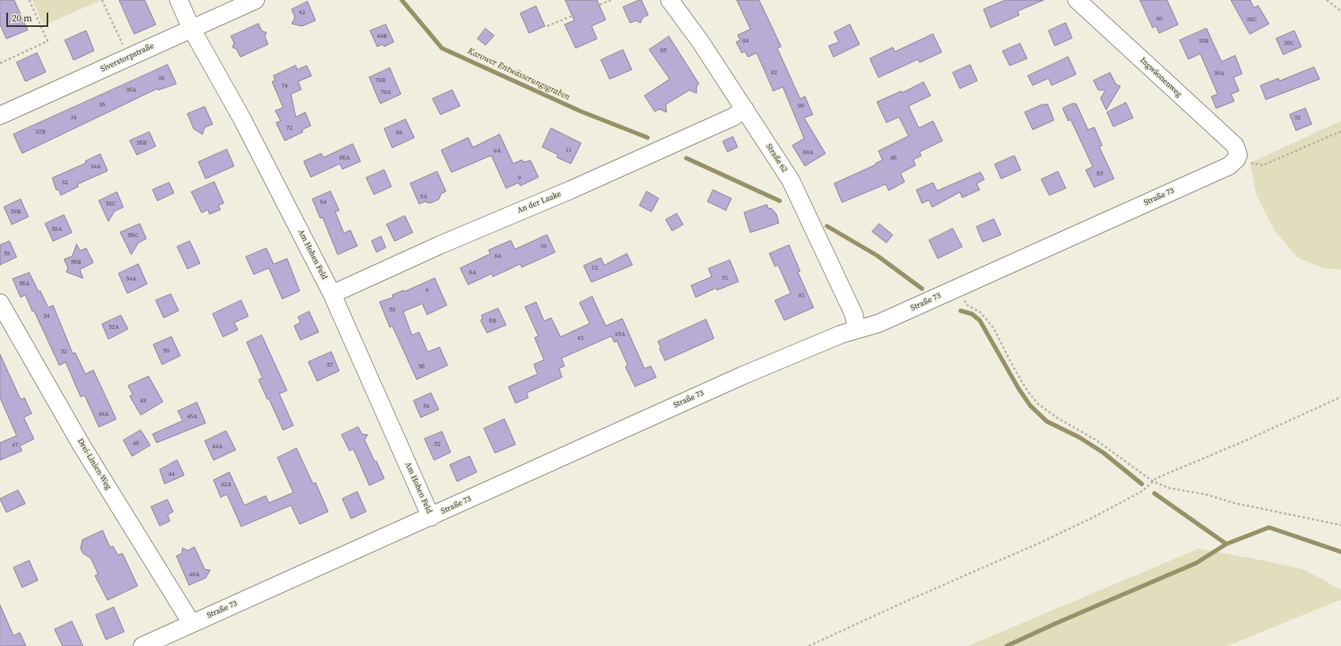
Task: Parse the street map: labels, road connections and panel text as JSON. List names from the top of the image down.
{
  "streets": {
    "street": [
      "Siverstorpstraße",
      "Ingwäonenweg",
      "Straße 62",
      "Straße 73",
      "An der Laake",
      "Am Hohen Feld",
      "Drei-Linien-Weg"
    ]
  },
  "crossings": [
    ["Siverstorpstraße", "Am Hohen Feld"],
    ["Ingwäonenweg", "Straße 73"],
    ["Straße 62", "Straße 73"],
    ["Straße 62", "An der Laake"],
    ["Straße 73", "Am Hohen Feld"],
    ["Straße 73", "Drei-Linien-Weg"],
    ["An der Laake", "Am Hohen Feld"]
  ],
  "water": ["Karower Entwässerungsgraben"],
  "house_numbers": [
    "42",
    "40",
    "38C",
    "44B",
    "94",
    "38B",
    "36C",
    "95",
    "92",
    "36A",
    "38",
    "70B",
    "74",
    "36A",
    "70A",
    "36",
    "90",
    "34",
    "32",
    "72",
    "32B",
    "68",
    "36B",
    "11",
    "9A",
    "88A",
    "66A",
    "86",
    "34A",
    "65",
    "9",
    "32",
    "5A",
    "64",
    "58C",
    "58B",
    "58A",
    "56C",
    "10",
    "58",
    "8A",
    "56B",
    "12",
    "6A",
    "51",
    "54A",
    "56A",
    "4",
    "81",
    "58",
    "54",
    "6B",
    "52A",
    "45A",
    "43",
    "50",
    "52",
    "57",
    "56",
    "48",
    "54",
    "48A",
    "46A",
    "46",
    "52",
    "47",
    "44A",
    "44",
    "42A",
    "40A"
  ],
  "scale_bar": "20 m"
}
